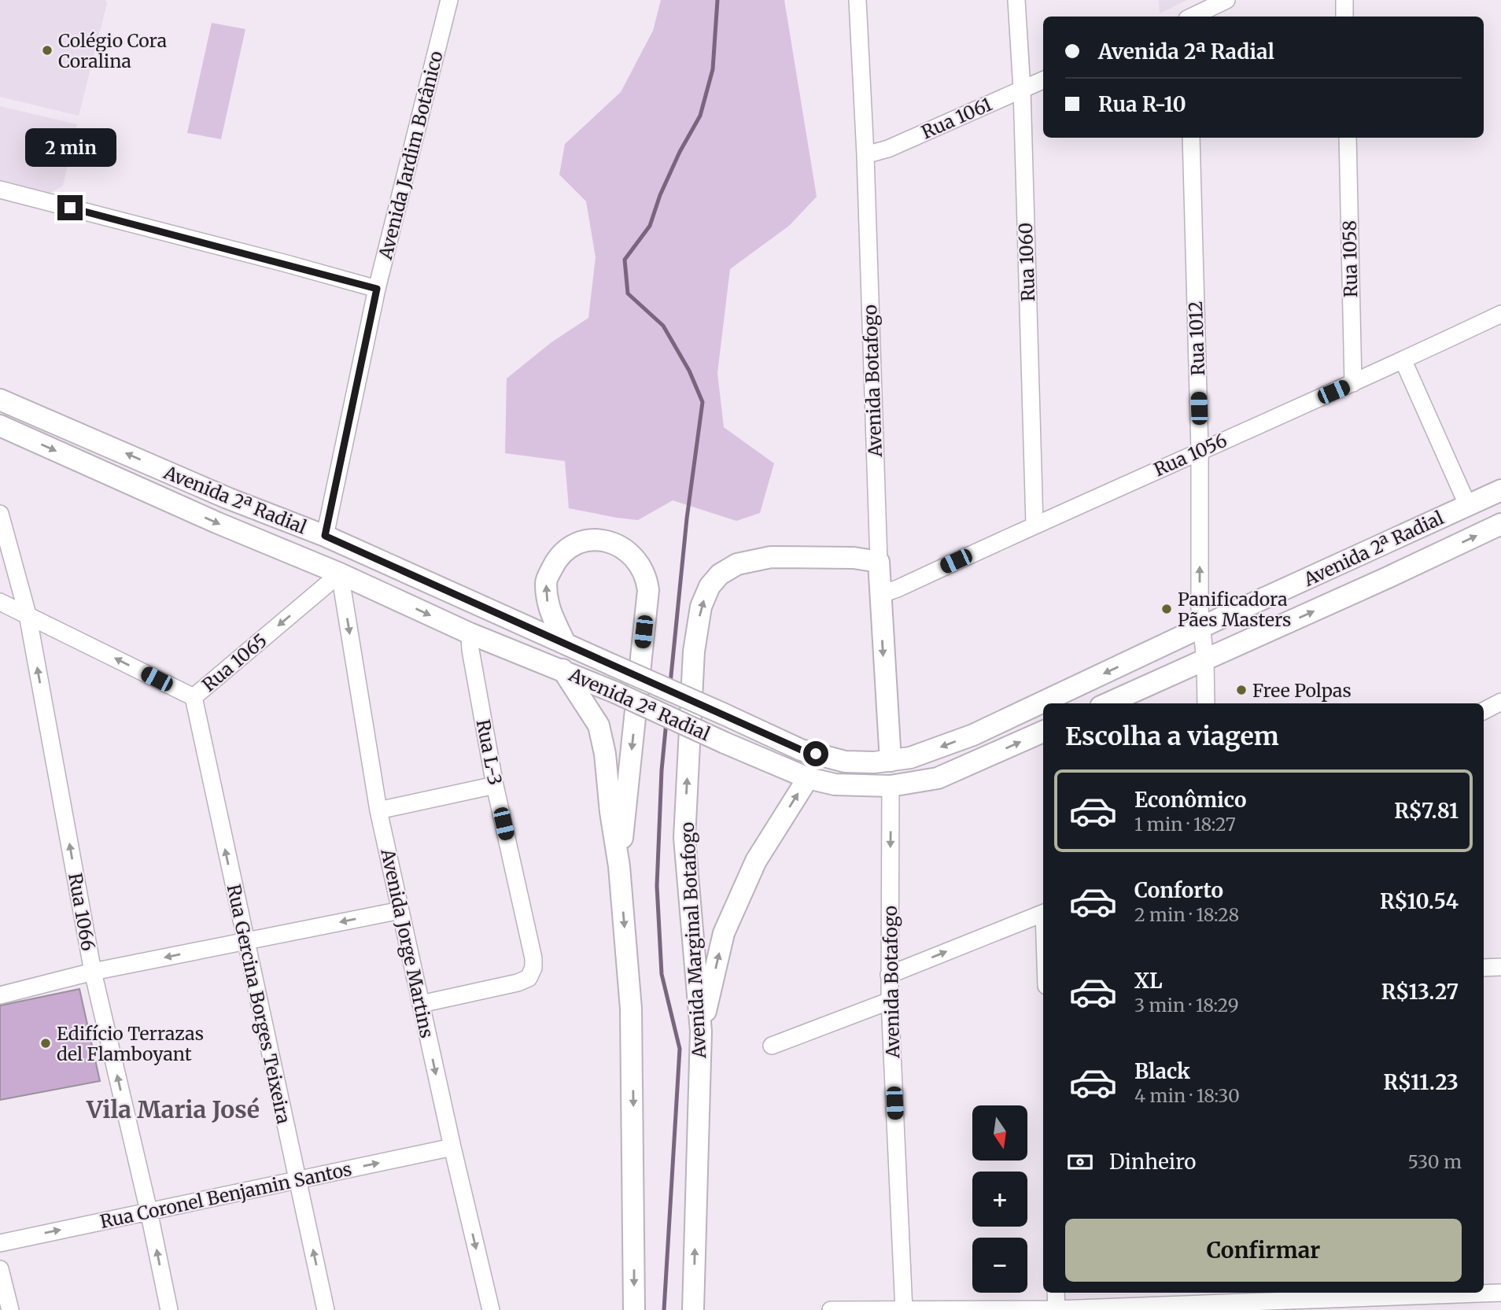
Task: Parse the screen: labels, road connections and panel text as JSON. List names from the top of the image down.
{
  "streets": {
    "main road": ["Avenida Botafogo", "Avenida 2ª Radial", "Avenida Marginal Botafogo"],
    "street": [
      "Rua 1061",
      "Avenida Jardim Botânico",
      "Rua 1058",
      "Rua 1060",
      "Rua 1012",
      "Rua 1056",
      "Rua 1065",
      "Rua L-3",
      "Rua 1066",
      "Avenida Jorge Martins",
      "Rua Gercina Borges Teixeira",
      "Rua Coronel Benjamin Santos"
    ]
  },
  "crossings": [
    ["Rua 1061", "Rua 1060"],
    ["Rua 1061", "Avenida Botafogo"],
    ["Avenida Jardim Botânico", "Avenida 2ª Radial"],
    ["Rua 1058", "Rua 1056"],
    ["Rua 1060", "Rua 1056"],
    ["Rua 1012", "Rua 1056"],
    ["Rua 1012", "Avenida 2ª Radial"],
    ["Avenida Botafogo", "Rua 1056"],
    ["Avenida Botafogo", "Avenida 2ª Radial"],
    ["Avenida Botafogo", "Avenida Marginal Botafogo"],
    ["Avenida 2ª Radial", "Rua 1065"],
    ["Avenida 2ª Radial", "Rua L-3"],
    ["Avenida 2ª Radial", "Avenida Jorge Martins"],
    ["Rua 1065", "Rua 1066"],
    ["Rua 1065", "Avenida Jorge Martins"],
    ["Rua 1065", "Rua Gercina Borges Teixeira"],
    ["Rua L-3", "Avenida Jorge Martins"],
    ["Rua 1066", "Rua Coronel Benjamin Santos"],
    ["Avenida Jorge Martins", "Rua Coronel Benjamin Santos"],
    ["Rua Gercina Borges Teixeira", "Rua Coronel Benjamin Santos"]
  ],
  "one_way": [
    "Rua 1065",
    "Rua 1066",
    "Avenida Jorge Martins",
    "Rua Gercina Borges Teixeira",
    "Rua Coronel Benjamin Santos"
  ],
  "districts": ["Vila Maria José"],
  "places": [
    "Colégio Cora Coralina",
    "Panificadora Pães Masters",
    "Free Polpas",
    "Edifício Terrazas del Flamboyant"
  ],
  "north": "bottom",
  "page": {
    "banner": ["Avenida 2ª Radial", "Rua R-10"],
    "bubble": "2 min",
    "heading": "Escolha a viagem",
    "list": [
      {
        "name": "Econômico",
        "note": "1 min · 18:27",
        "value": "R$7.81"
      },
      {
        "name": "Conforto",
        "note": "2 min · 18:28",
        "value": "R$10.54"
      },
      {
        "name": "XL",
        "note": "3 min · 18:29",
        "value": "R$13.27"
      },
      {
        "name": "Black",
        "note": "4 min · 18:30",
        "value": "R$11.23"
      }
    ],
    "map_buttons": ["+", "−"],
    "pay": ["Dinheiro", "530 m"],
    "buttons": "Confirmar"
  }
}
